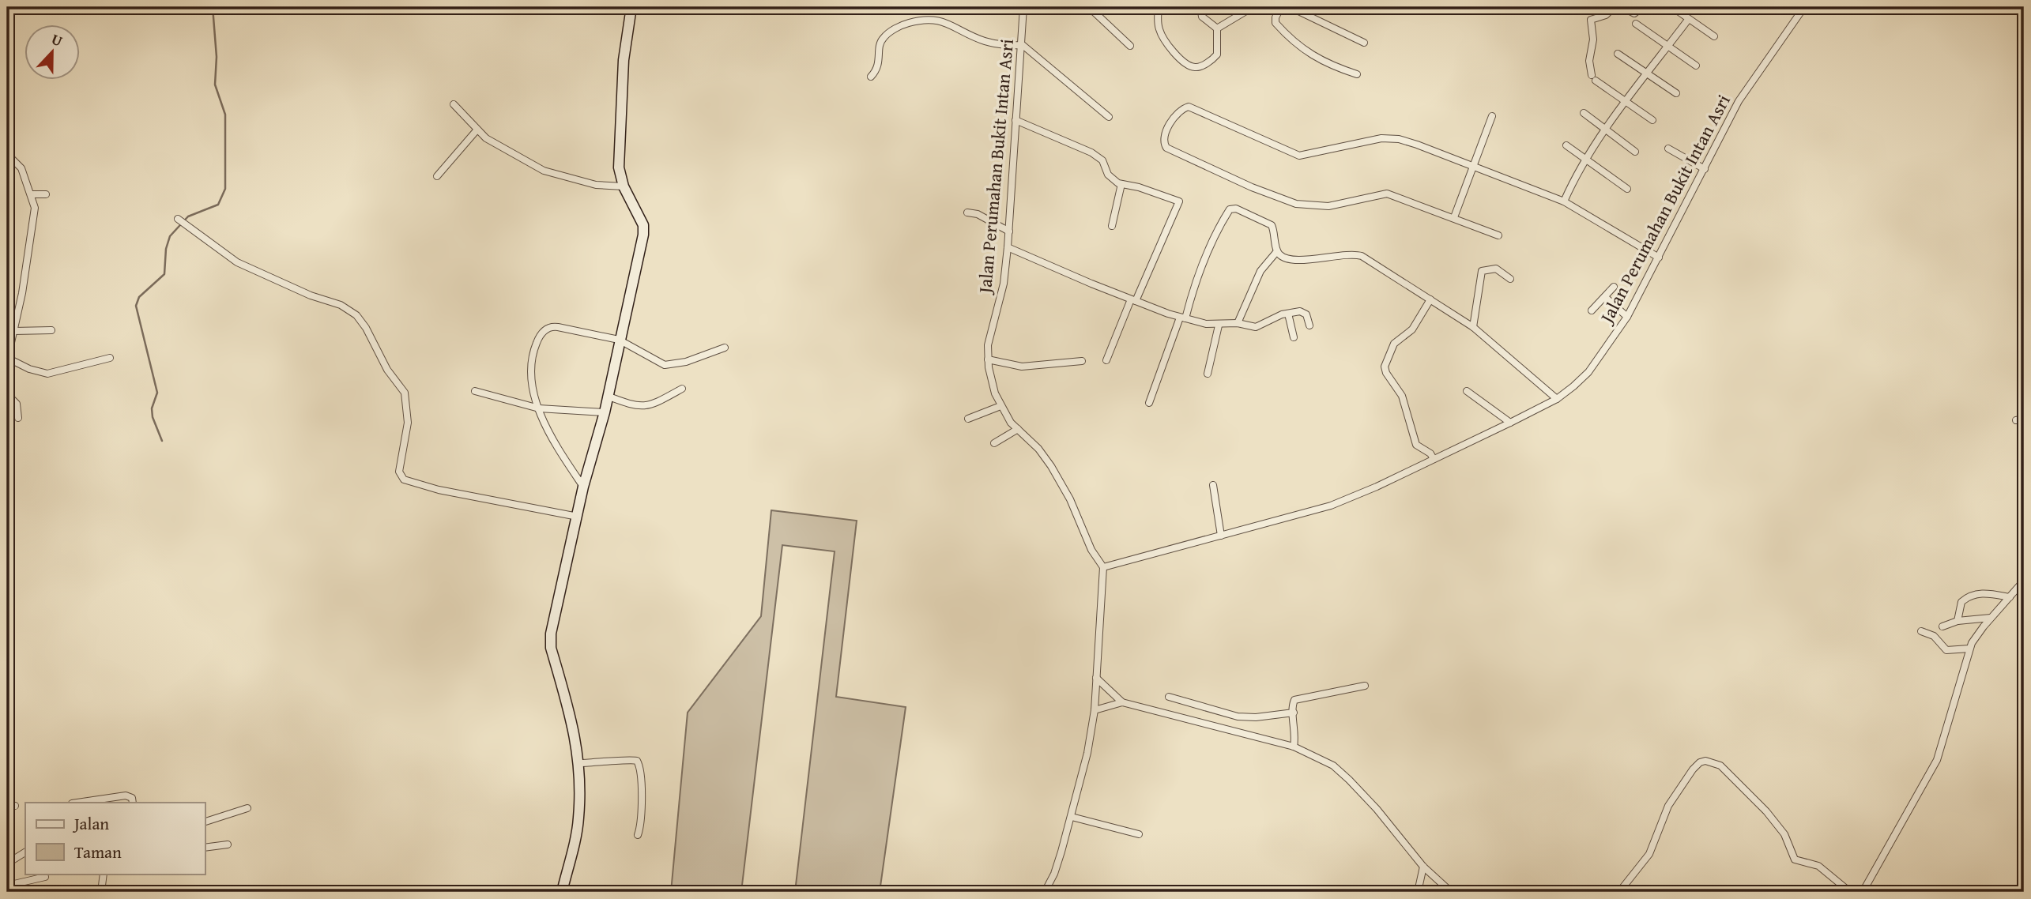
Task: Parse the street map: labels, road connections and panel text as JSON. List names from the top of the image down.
{
  "streets": {
    "street": ["Jalan Perumahan Bukit Intan Asri"]
  },
  "legend": ["Jalan", "Taman"],
  "north": "top"
}
